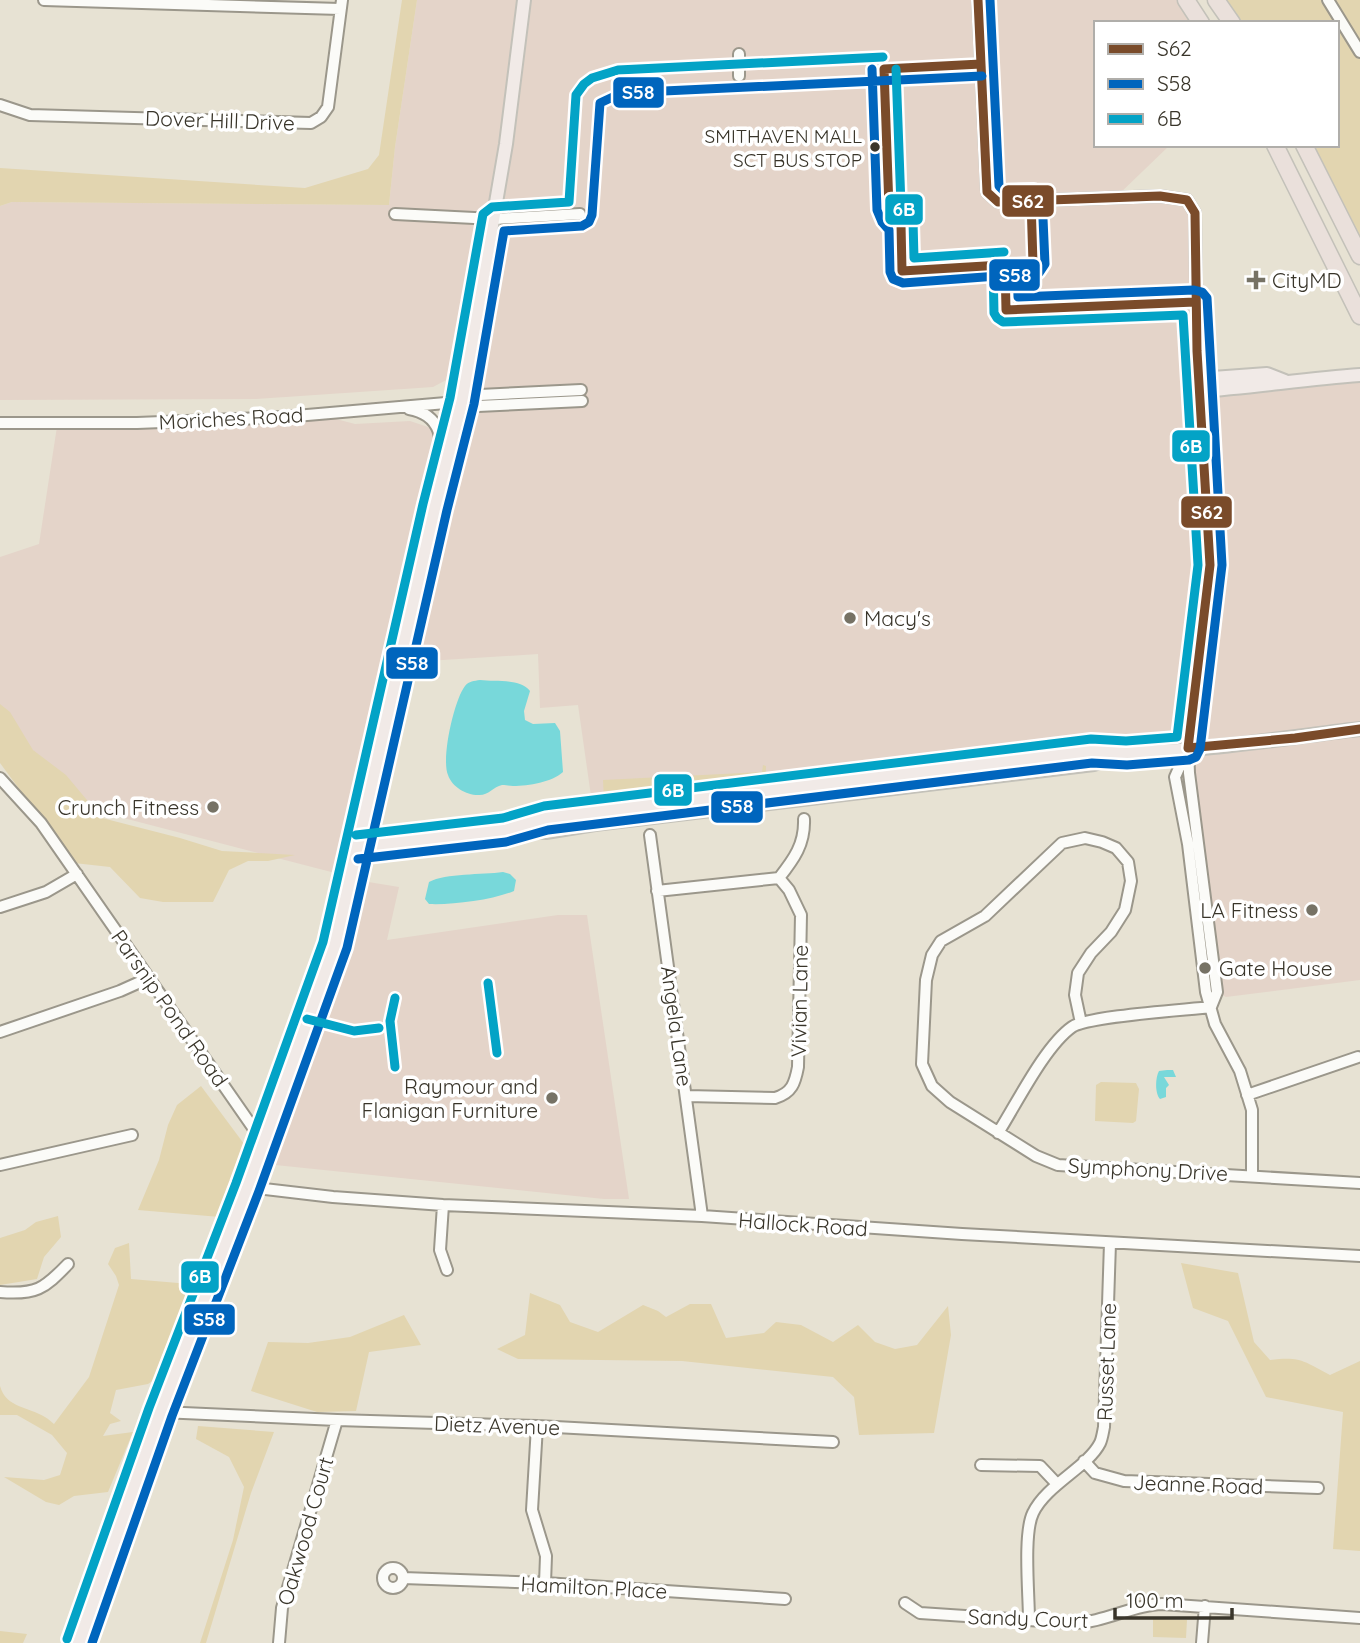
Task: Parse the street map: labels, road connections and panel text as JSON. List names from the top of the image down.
{
  "streets": {
    "street": [
      "Dover Hill Drive",
      "Moriches Road",
      "Vivian Lane",
      "Parsnip Pond Road",
      "Angela Lane",
      "Symphony Drive",
      "Hallock Road",
      "Russet Lane",
      "Dietz Avenue",
      "Jeanne Road",
      "Oakwood Court",
      "Hamilton Place",
      "Sandy Court"
    ]
  },
  "crossings": [
    ["Vivian Lane", "Angela Lane"],
    ["Angela Lane", "Hallock Road"],
    ["Hallock Road", "Russet Lane"],
    ["Russet Lane", "Jeanne Road"],
    ["Russet Lane", "Sandy Court"],
    ["Dietz Avenue", "Oakwood Court"]
  ],
  "places": {
    "other": [
      "SMITHAVEN MALL SCT BUS STOP",
      "Macy's",
      "Crunch Fitness",
      "LA Fitness",
      "Gate House",
      "Raymour and Flanigan Furniture"
    ],
    "health": ["CityMD"]
  },
  "lines": ["transit line S62", "transit line S58", "transit line 6B"],
  "legend": ["S62", "S58", "6B"],
  "scale_bar": "100 m"
}
